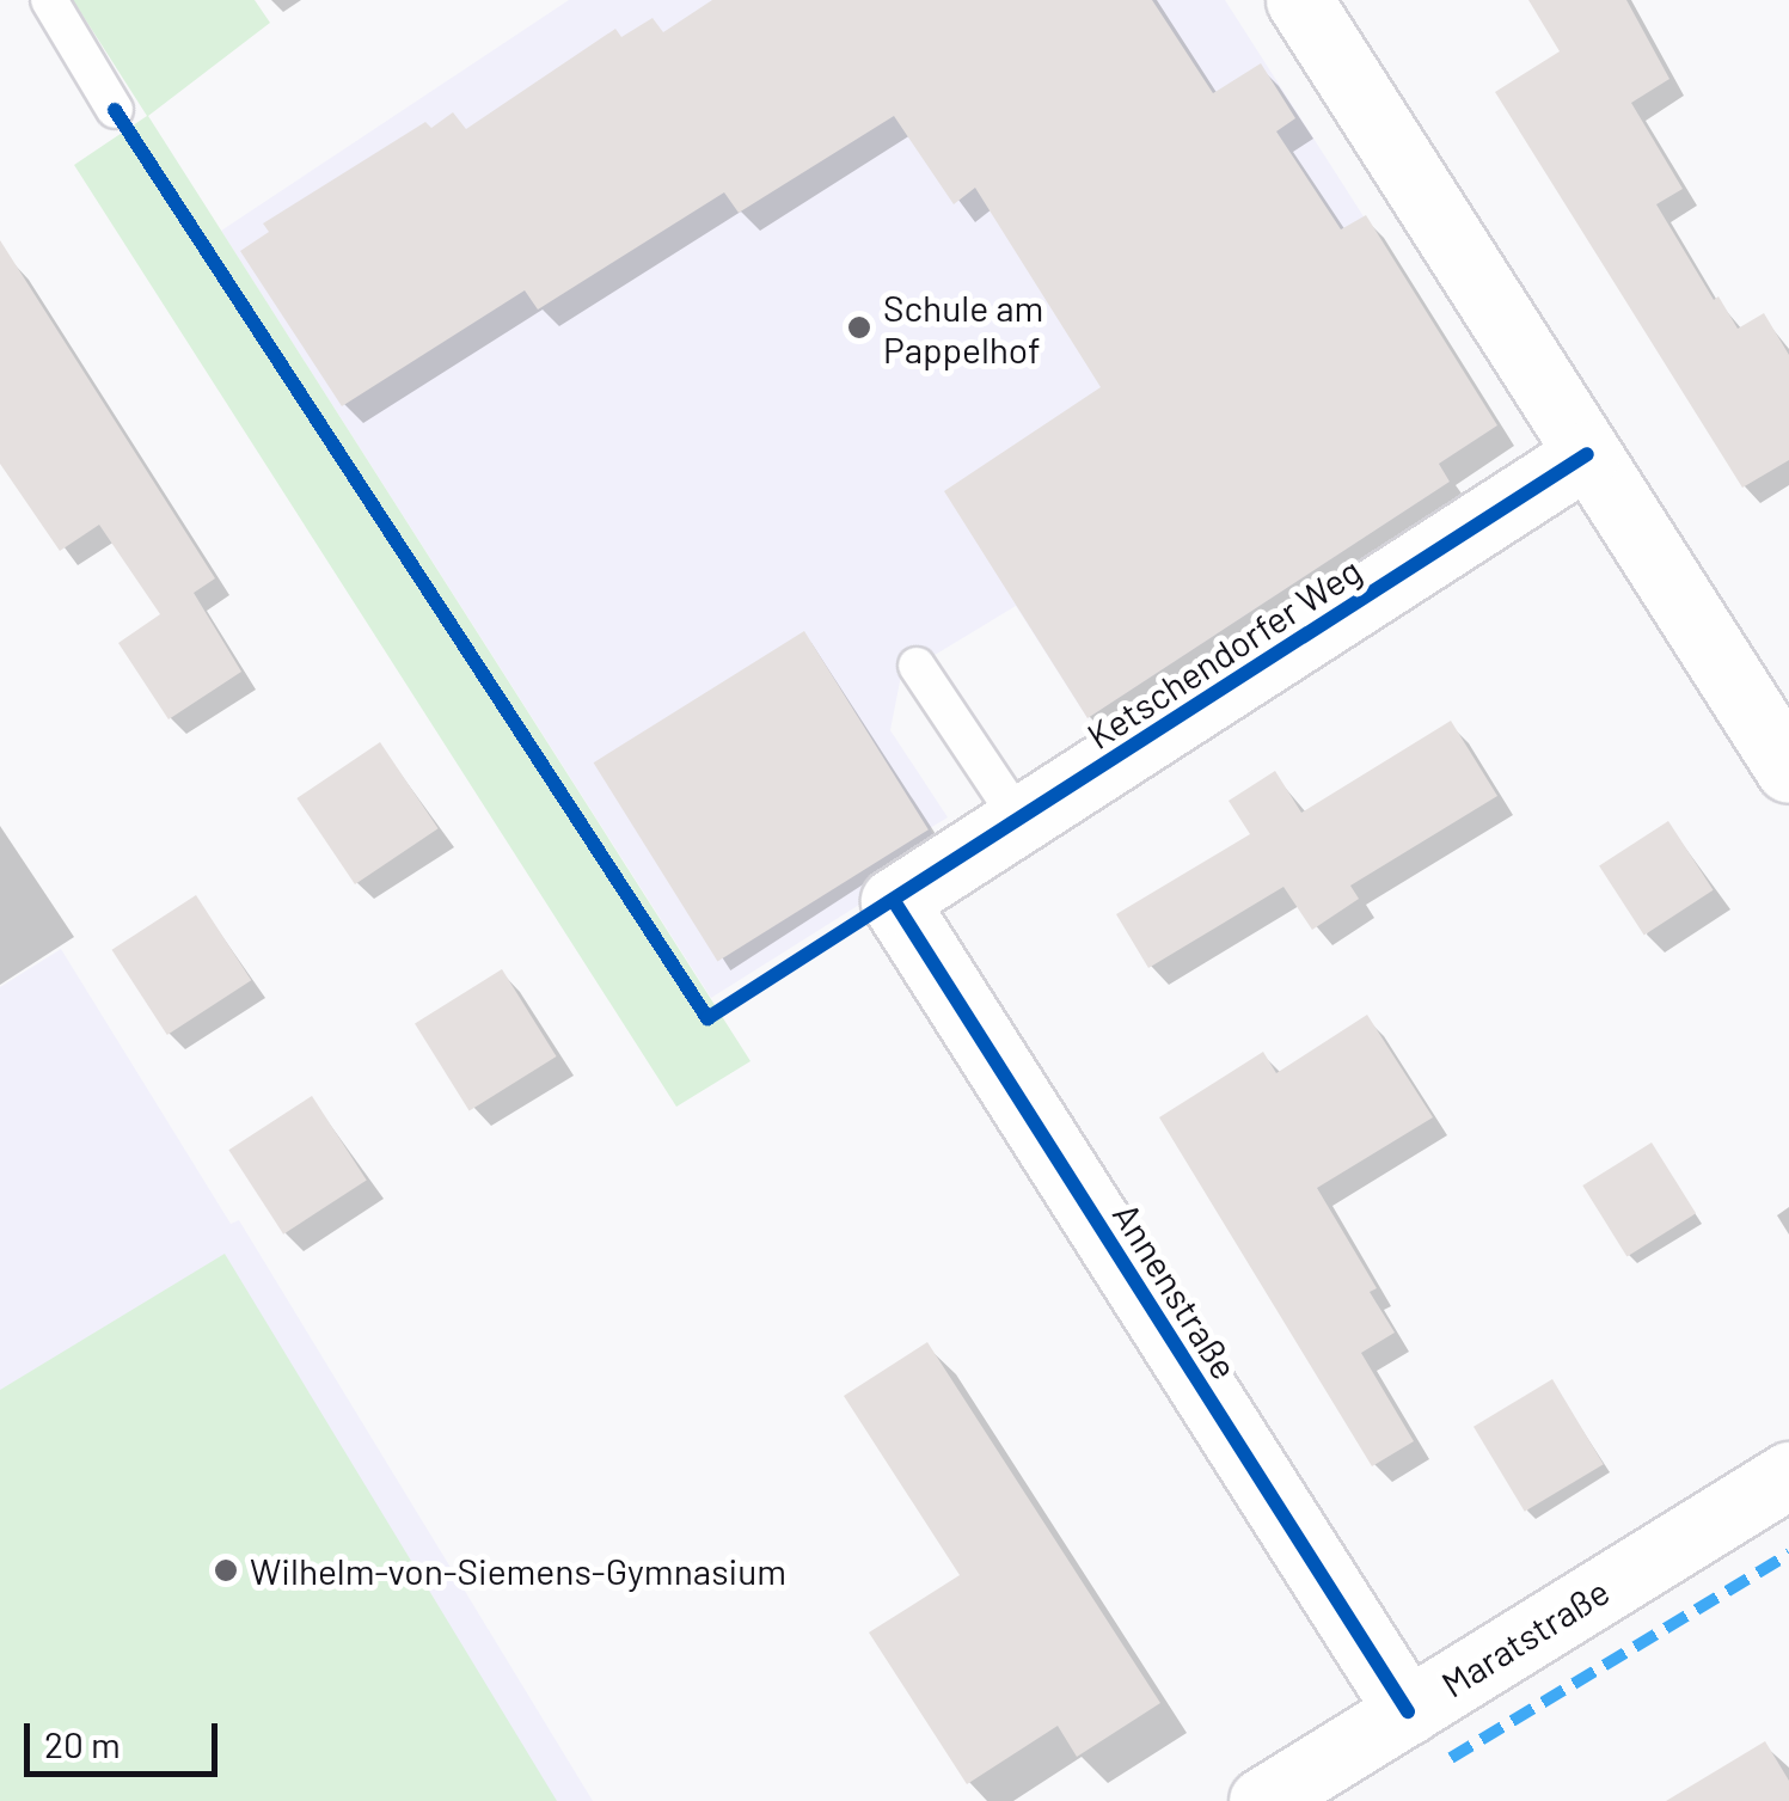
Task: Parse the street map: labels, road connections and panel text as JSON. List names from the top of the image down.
{
  "streets": {
    "street": ["Ketschendorfer Weg", "Annenstraße", "Maratstraße"]
  },
  "crossings": [
    ["Ketschendorfer Weg", "Annenstraße"],
    ["Annenstraße", "Maratstraße"]
  ],
  "places": ["Schule am Pappelhof", "Wilhelm-von-Siemens-Gymnasium"],
  "scale_bar": "20 m"
}
